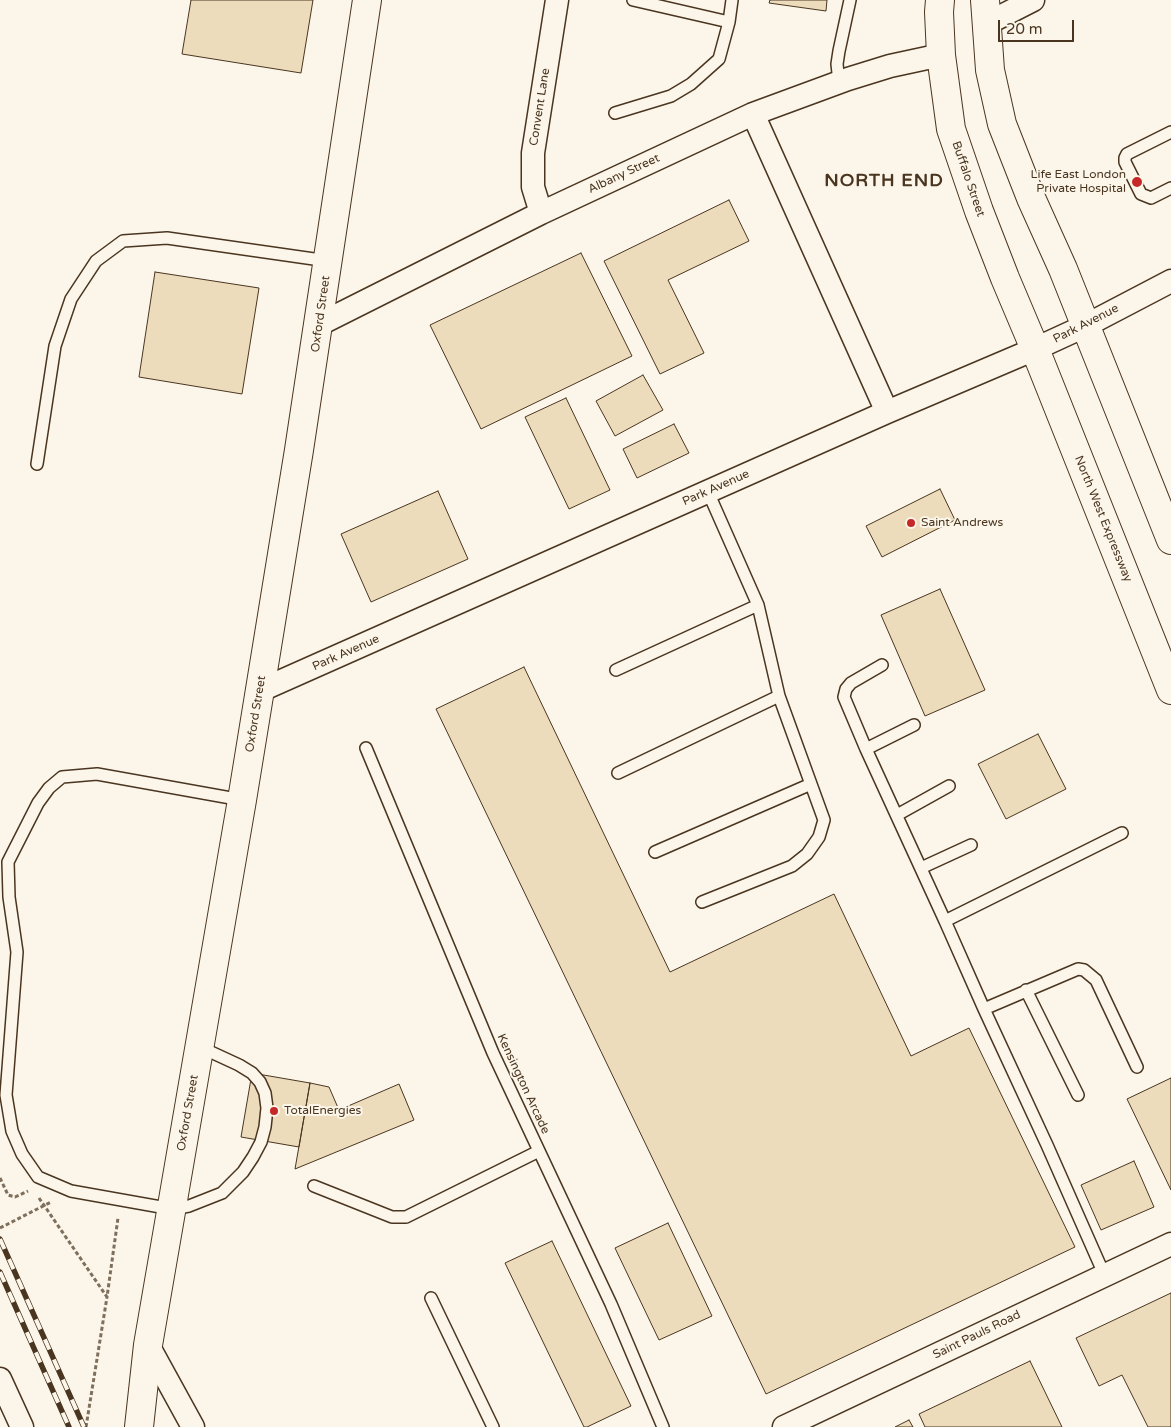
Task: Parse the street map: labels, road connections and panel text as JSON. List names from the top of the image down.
{
  "streets": {
    "main road": ["Buffalo Street", "Oxford Street", "North West Expressway"],
    "street": [
      "Convent Lane",
      "Albany Street",
      "Park Avenue",
      "Saint Pauls Road"
    ],
    "lane": ["Kensington Arcade"]
  },
  "crossings": [
    ["Convent Lane", "Albany Street"],
    ["Albany Street", "Buffalo Street"],
    ["Albany Street", "Oxford Street"],
    ["Buffalo Street", "Park Avenue"],
    ["Buffalo Street", "North West Expressway"],
    ["Oxford Street", "Park Avenue"],
    ["Park Avenue", "North West Expressway"]
  ],
  "districts": ["NORTH END"],
  "places": ["Life East London Private Hospital", "Saint Andrews", "TotalEnergies"],
  "scale_bar": "20 m"
}
